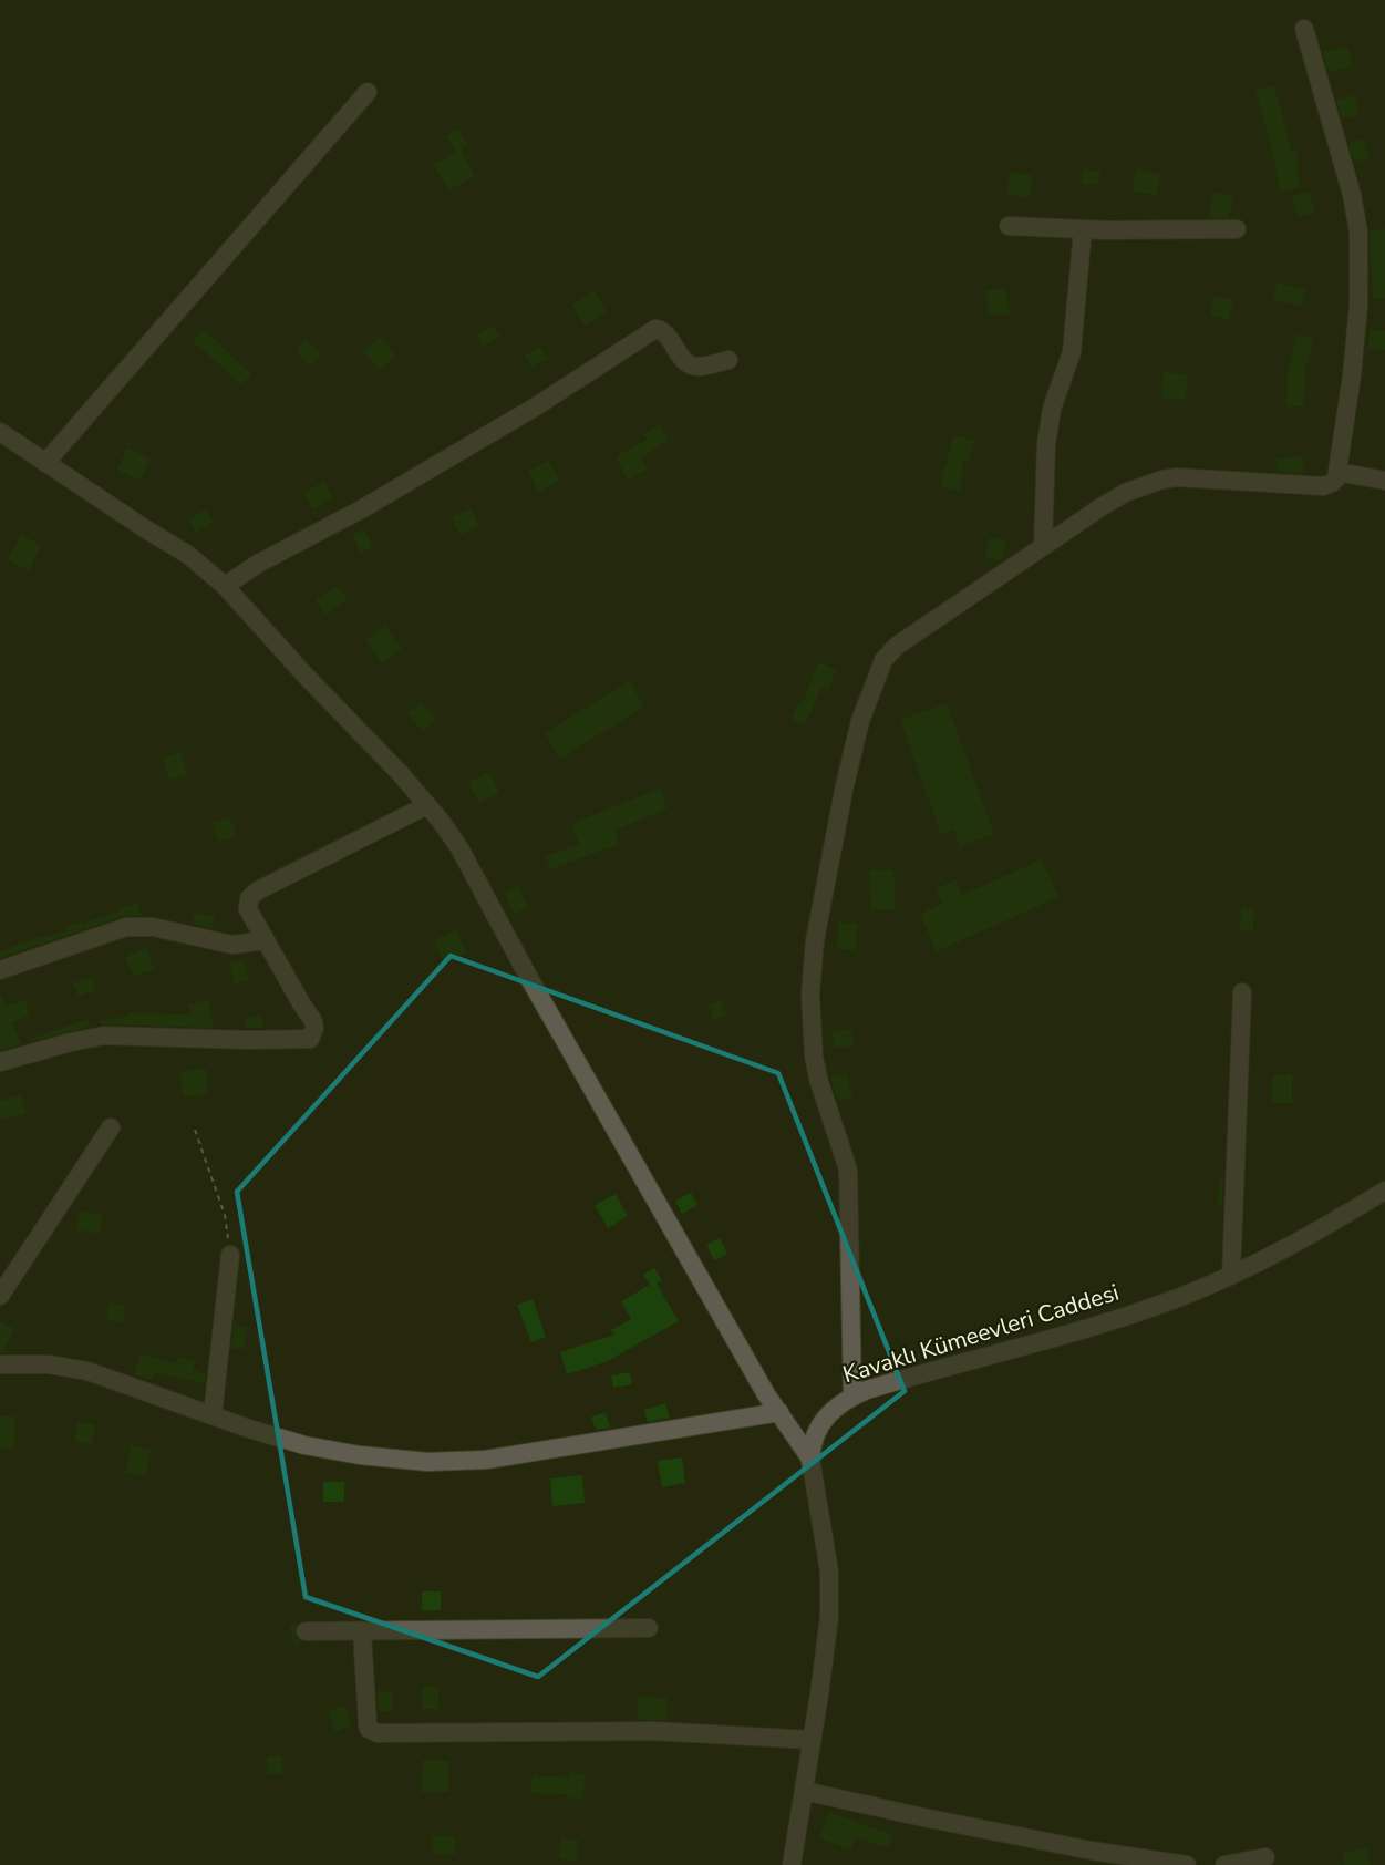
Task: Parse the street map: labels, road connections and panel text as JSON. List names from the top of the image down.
{
  "streets": {
    "street": ["Kavaklı Kümeevleri Caddesi"]
  }
}
